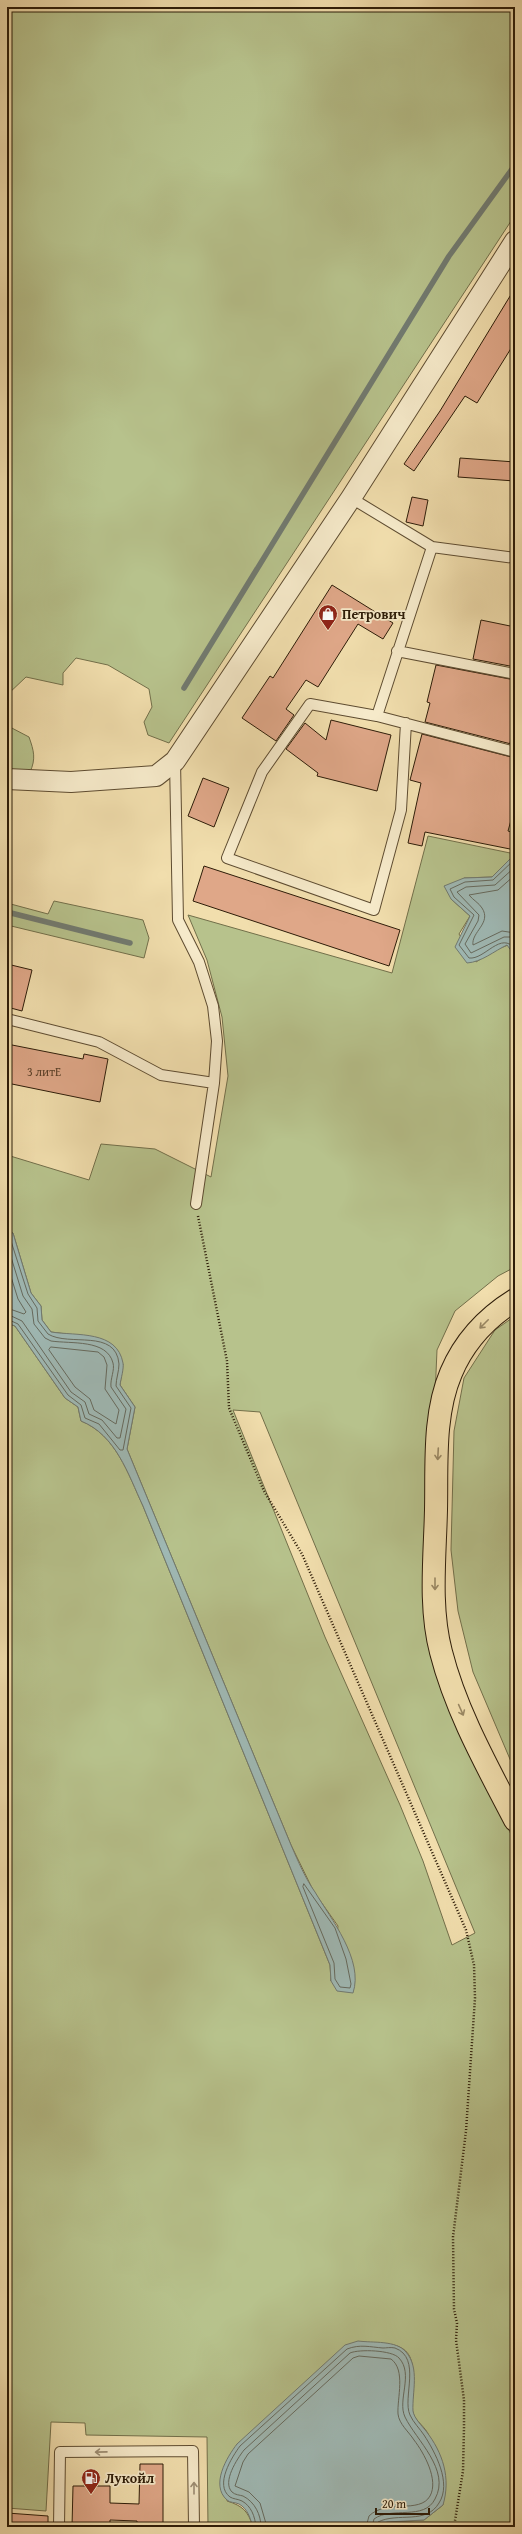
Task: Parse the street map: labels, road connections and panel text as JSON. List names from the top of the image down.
{
  "places": {
    "shop": ["Петрович"],
    "fuel station": ["Лукойл"]
  },
  "house_numbers": ["3 литЕ"],
  "scale_bar": "20 m"
}
